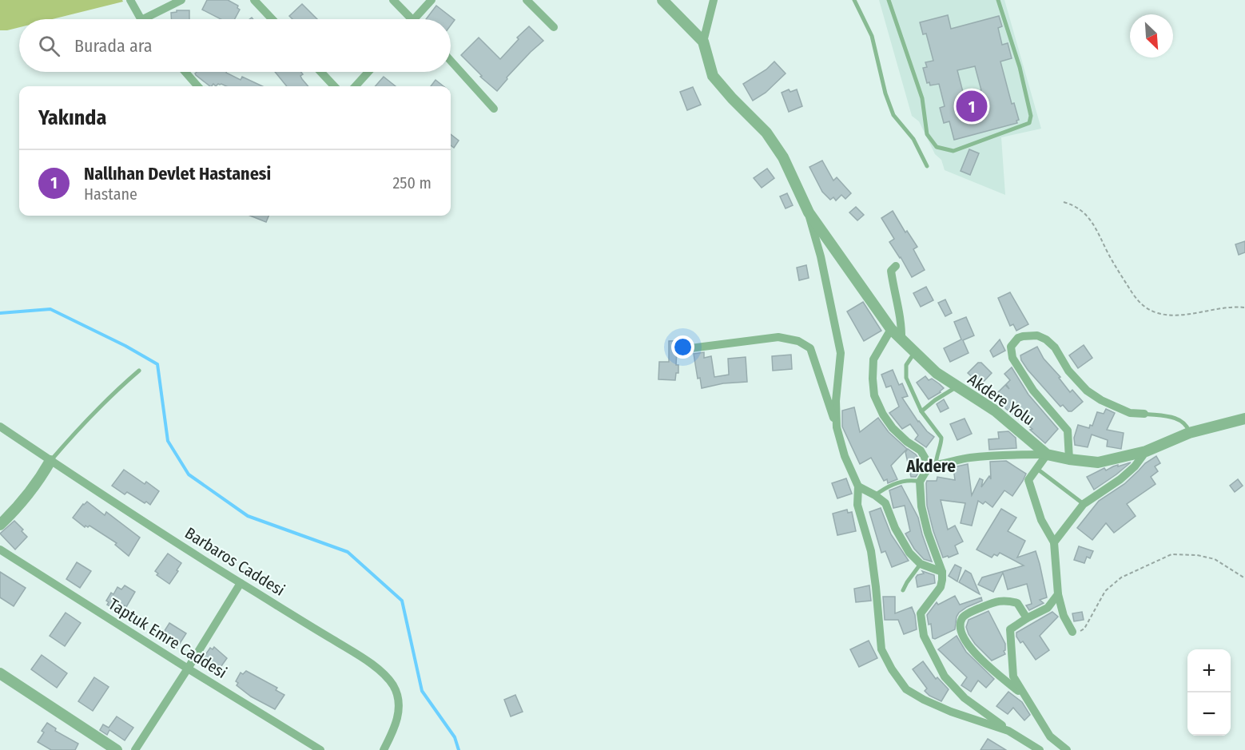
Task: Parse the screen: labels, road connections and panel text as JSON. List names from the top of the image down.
{
  "streets": {
    "street": ["Akdere Yolu", "Barbaros Caddesi", "Taptuk Emre Caddesi"]
  },
  "districts": ["Akdere"],
  "north": "bottom right",
  "page": {
    "search": "Burada ara",
    "heading": "Yakında",
    "pins": "1",
    "list": [
      {
        "mark": "1",
        "name": "Nallıhan Devlet Hastanesi",
        "note": "Hastane",
        "value": "250 m"
      }
    ],
    "map_buttons": ["+", "−"]
  }
}
